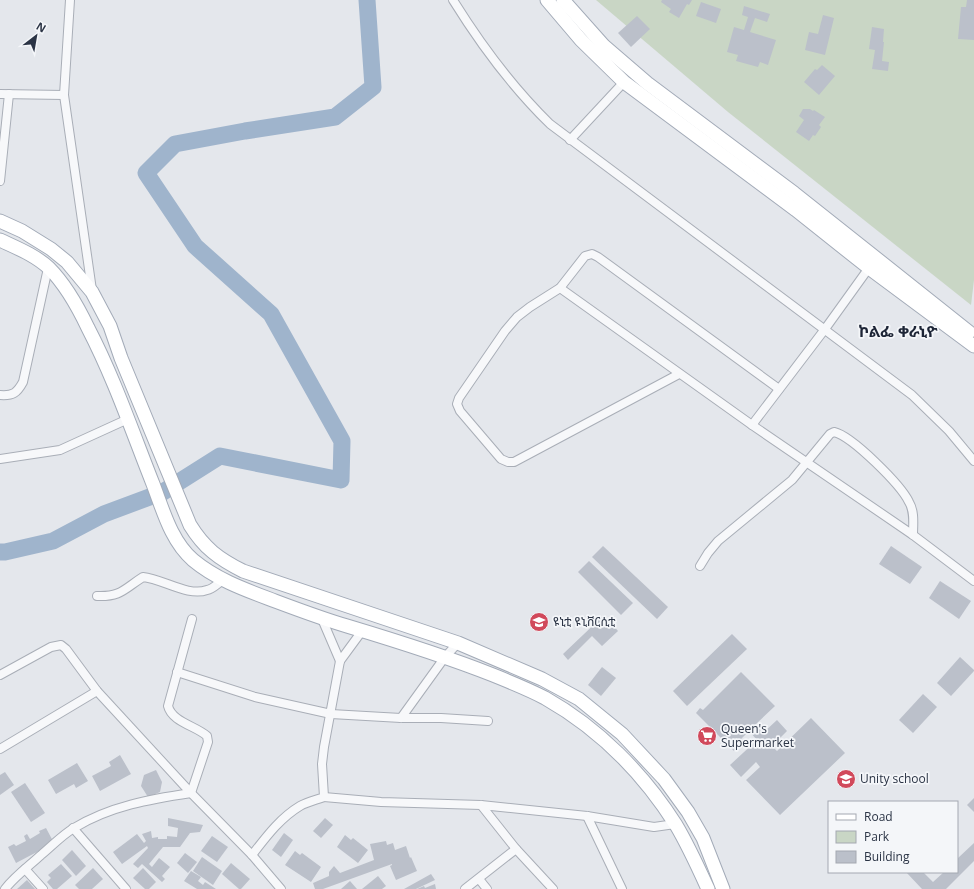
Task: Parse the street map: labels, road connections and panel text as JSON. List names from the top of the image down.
{
  "districts": ["ኮልፌ ቀራኒዮ"],
  "places": {
    "school or university": ["ዩኒቲ ዩኒቨርሲቲ", "Unity school"],
    "supermarket": ["Queen's Supermarket"]
  },
  "legend": ["Road", "Park", "Building"],
  "north": "top right"
}
